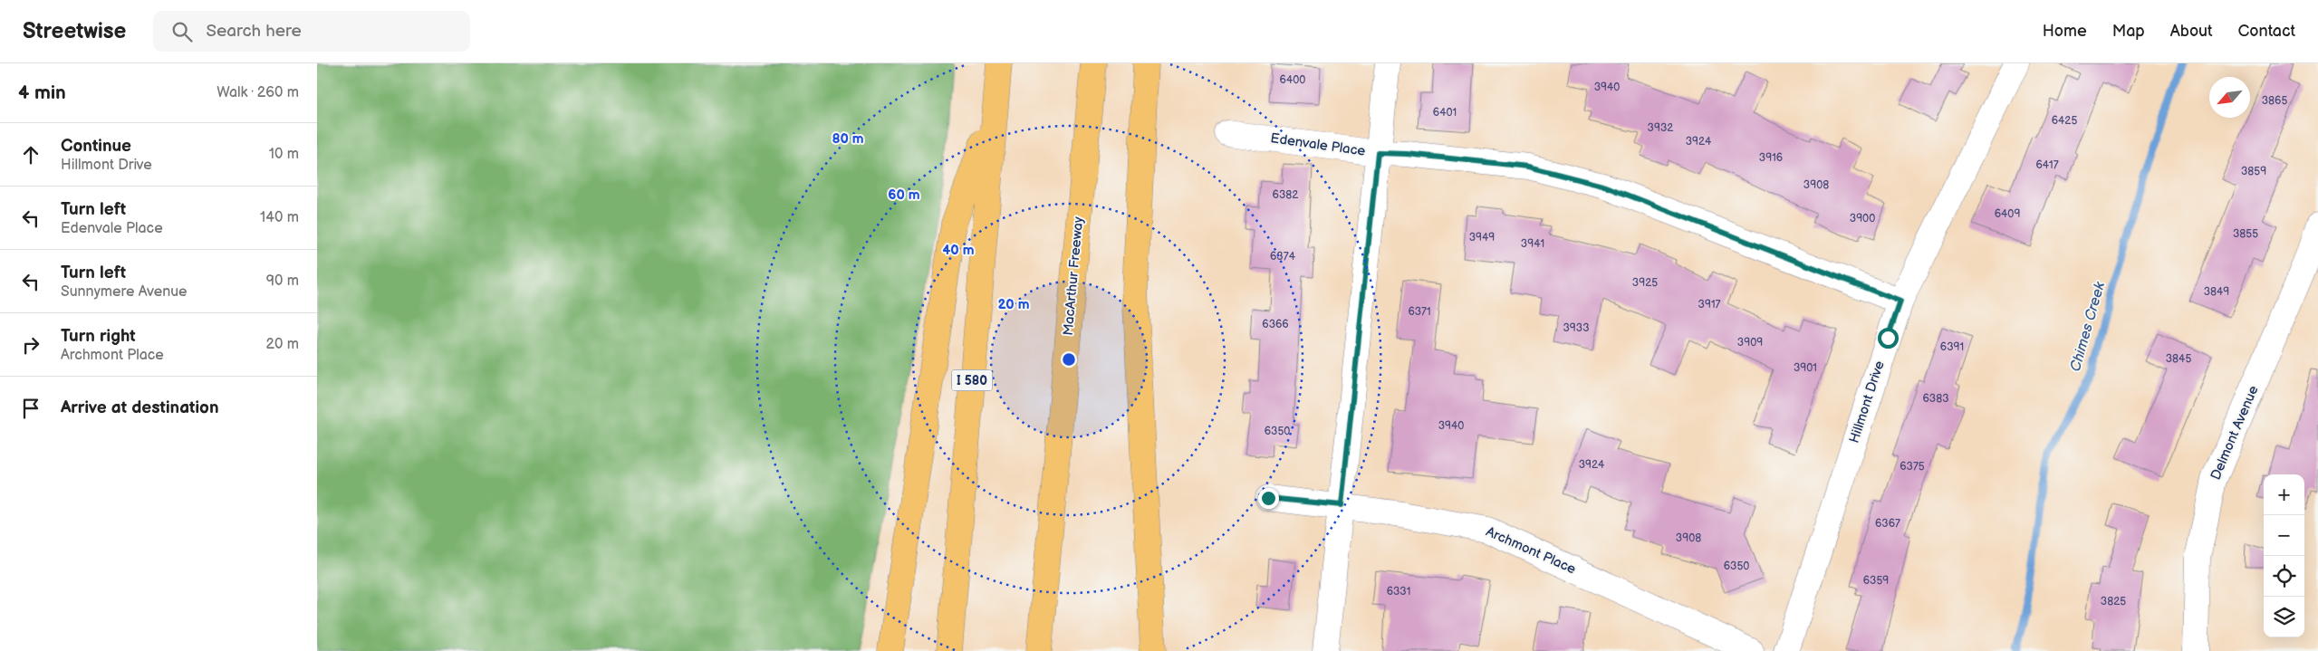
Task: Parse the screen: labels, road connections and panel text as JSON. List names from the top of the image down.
{
  "streets": {
    "highway": ["MacArthur Freeway", "I 580"],
    "street": [
      "Edenvale Place",
      "Hillmont Drive",
      "Delmont Avenue",
      "Archmont Place"
    ]
  },
  "crossings": [
    ["Edenvale Place", "Hillmont Drive"]
  ],
  "water": ["Chimes Creek"],
  "house_numbers": [
    "6400",
    "3940",
    "3865",
    "6401",
    "6425",
    "3932",
    "3924",
    "3916",
    "6417",
    "3859",
    "3908",
    "6382",
    "6409",
    "3900",
    "3855",
    "3949",
    "3941",
    "6374",
    "3925",
    "3849",
    "3917",
    "6371",
    "6366",
    "3933",
    "3909",
    "6391",
    "3845",
    "3901",
    "6383",
    "3940",
    "6350",
    "3924",
    "6375",
    "6367",
    "3908",
    "6350",
    "6359",
    "6331",
    "3825"
  ],
  "north": "bottom left",
  "page": {
    "header": "Streetwise",
    "search": "Search here",
    "nav": [
      "Home",
      "Map",
      "About",
      "Contact"
    ],
    "heading": ["4 min", "Walk · 260 m"],
    "list": [
      ["Continue", "Hillmont Drive", "10 m"],
      ["Turn left", "Edenvale Place", "140 m"],
      ["Turn left", "Sunnymere Avenue", "90 m"],
      ["Turn right", "Archmont Place", "20 m"],
      "Arrive at destination"
    ],
    "map_buttons": ["+", "−"]
  },
  "rings": [
    "80 m",
    "60 m",
    "40 m",
    "20 m"
  ]
}
